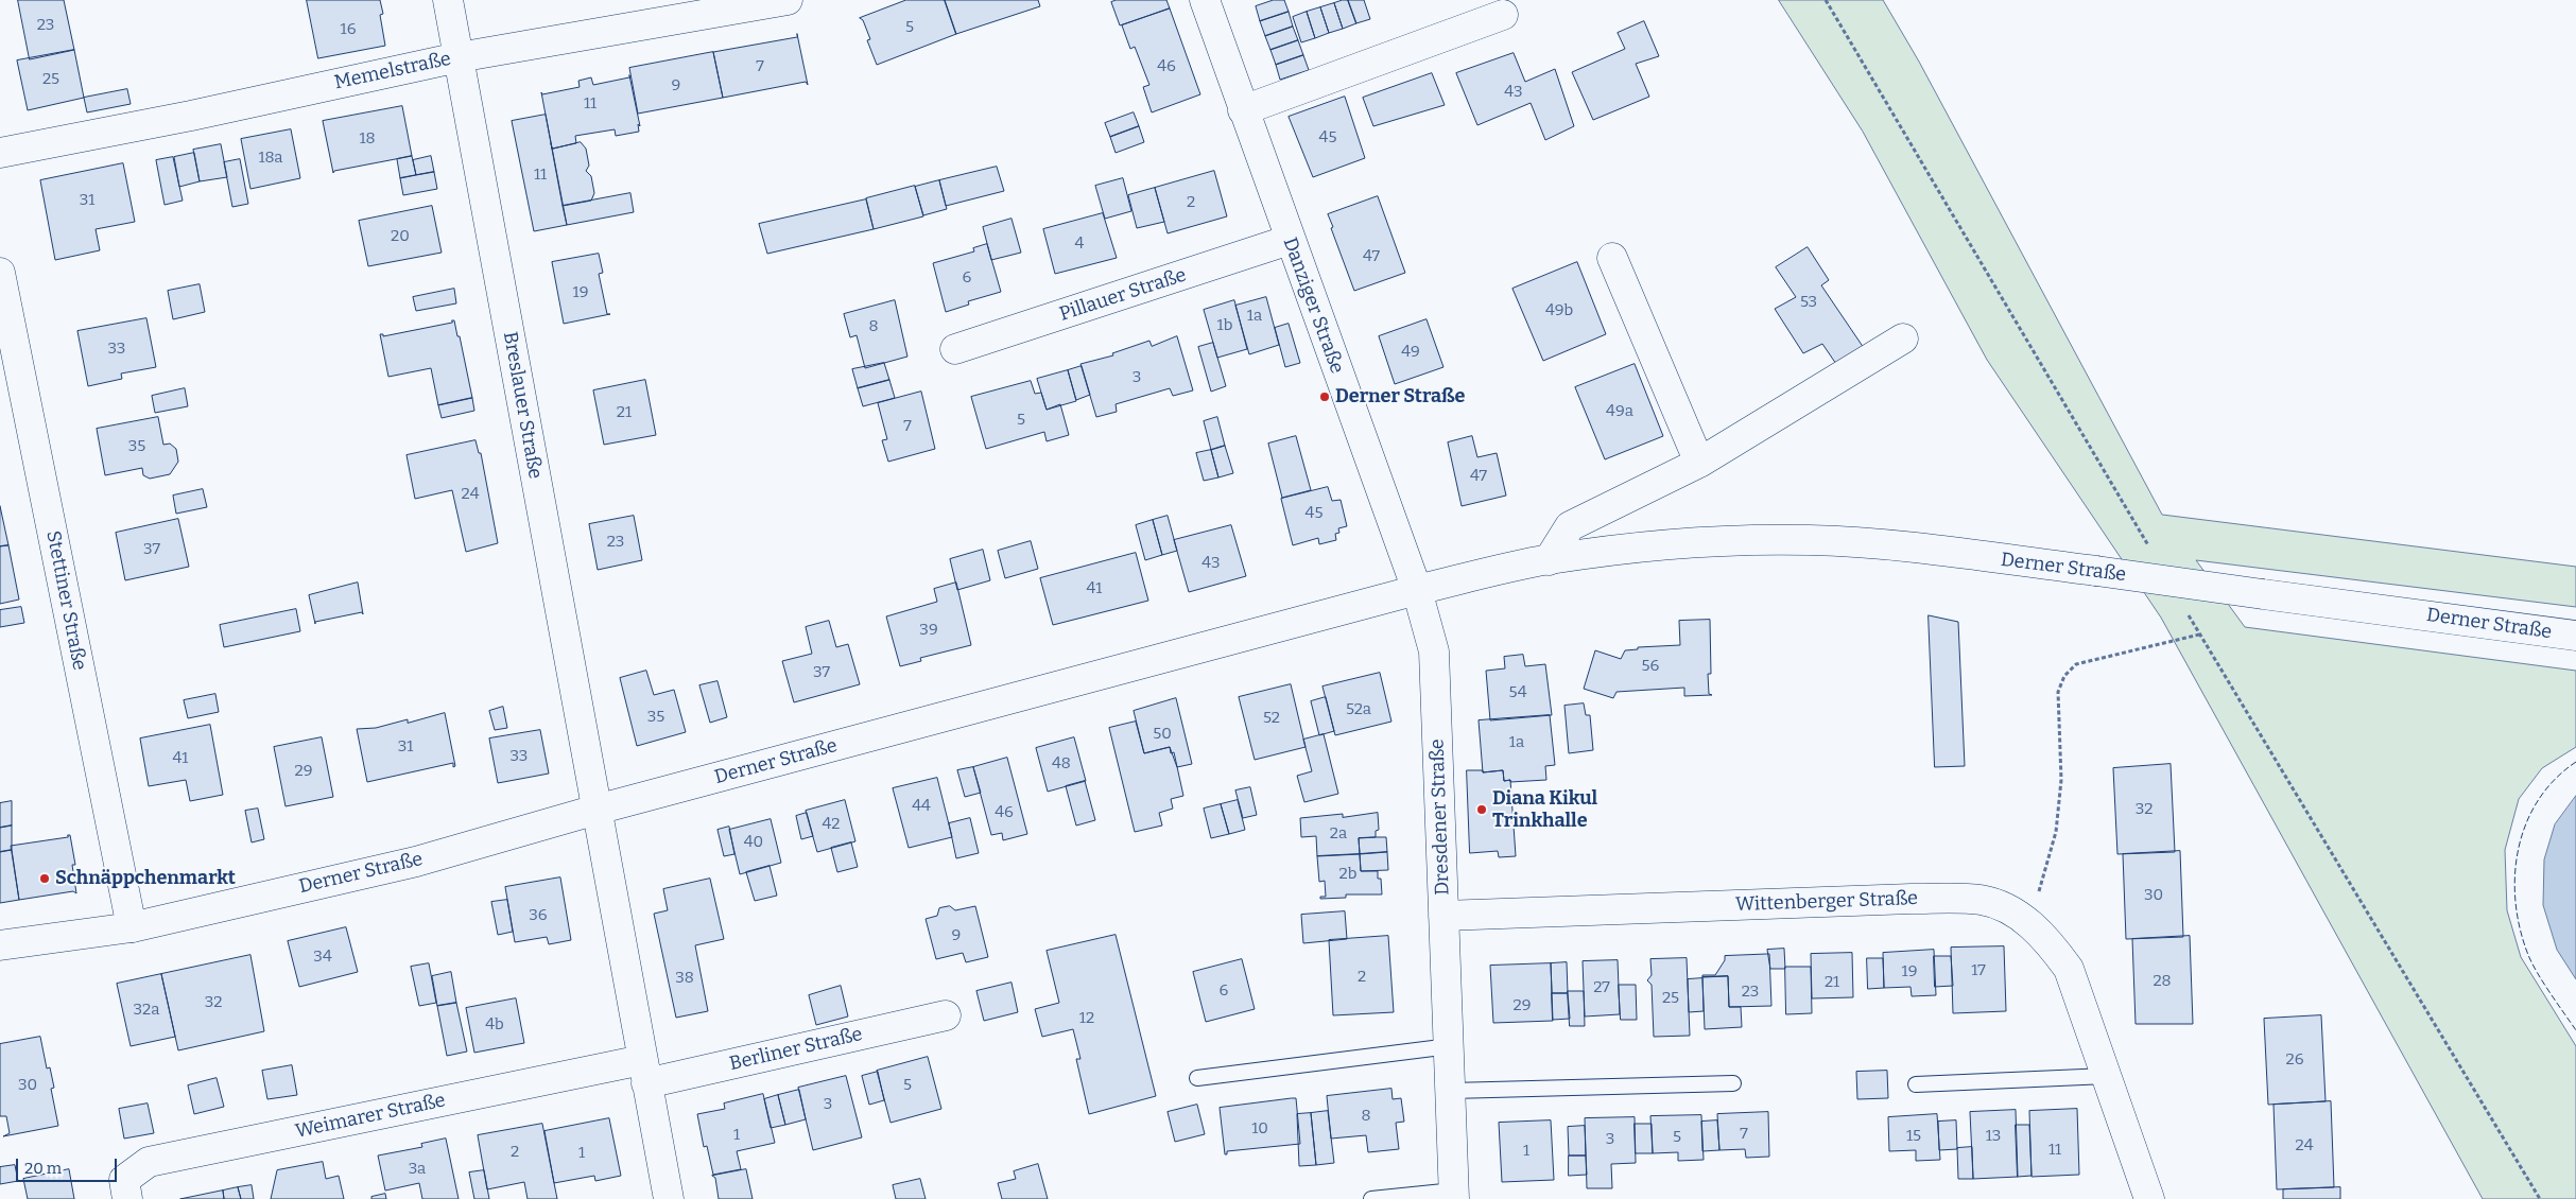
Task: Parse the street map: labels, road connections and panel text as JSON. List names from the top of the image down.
{
  "streets": {
    "street": [
      "Memelstraße",
      "Pillauer Straße",
      "Danziger Straße",
      "Breslauer Straße",
      "Derner Straße",
      "Stettiner Straße",
      "Dresdener Straße",
      "Wittenberger Straße",
      "Berliner Straße",
      "Weimarer Straße"
    ]
  },
  "crossings": [
    ["Memelstraße", "Breslauer Straße"],
    ["Pillauer Straße", "Danziger Straße"],
    ["Danziger Straße", "Derner Straße"],
    ["Danziger Straße", "Dresdener Straße"],
    ["Breslauer Straße", "Derner Straße"],
    ["Derner Straße", "Stettiner Straße"],
    ["Derner Straße", "Dresdener Straße"],
    ["Dresdener Straße", "Wittenberger Straße"],
    ["Berliner Straße", "Weimarer Straße"]
  ],
  "places": ["Derner Straße", "Diana Kikul Trinkhalle", "Schnäppchenmarkt"],
  "house_numbers": [
    "23",
    "5",
    "16",
    "7",
    "46",
    "25",
    "9",
    "43",
    "11",
    "45",
    "18",
    "18a",
    "11",
    "31",
    "2",
    "20",
    "4",
    "47",
    "6",
    "19",
    "53",
    "49b",
    "1a",
    "1b",
    "8",
    "33",
    "49",
    "3",
    "49a",
    "21",
    "5",
    "7",
    "35",
    "47",
    "24",
    "45",
    "23",
    "37",
    "43",
    "41",
    "39",
    "56",
    "37",
    "54",
    "52a",
    "35",
    "52",
    "50",
    "1a",
    "31",
    "33",
    "41",
    "48",
    "29",
    "44",
    "32",
    "46",
    "42",
    "2a",
    "40",
    "2b",
    "30",
    "36",
    "9",
    "34",
    "17",
    "19",
    "2",
    "38",
    "28",
    "21",
    "27",
    "6",
    "23",
    "25",
    "32",
    "29",
    "32a",
    "12",
    "4b",
    "26",
    "30",
    "5",
    "3",
    "8",
    "10",
    "7",
    "1",
    "15",
    "13",
    "5",
    "3",
    "24",
    "11",
    "1",
    "2",
    "1",
    "3a"
  ],
  "scale_bar": "20 m"
}
